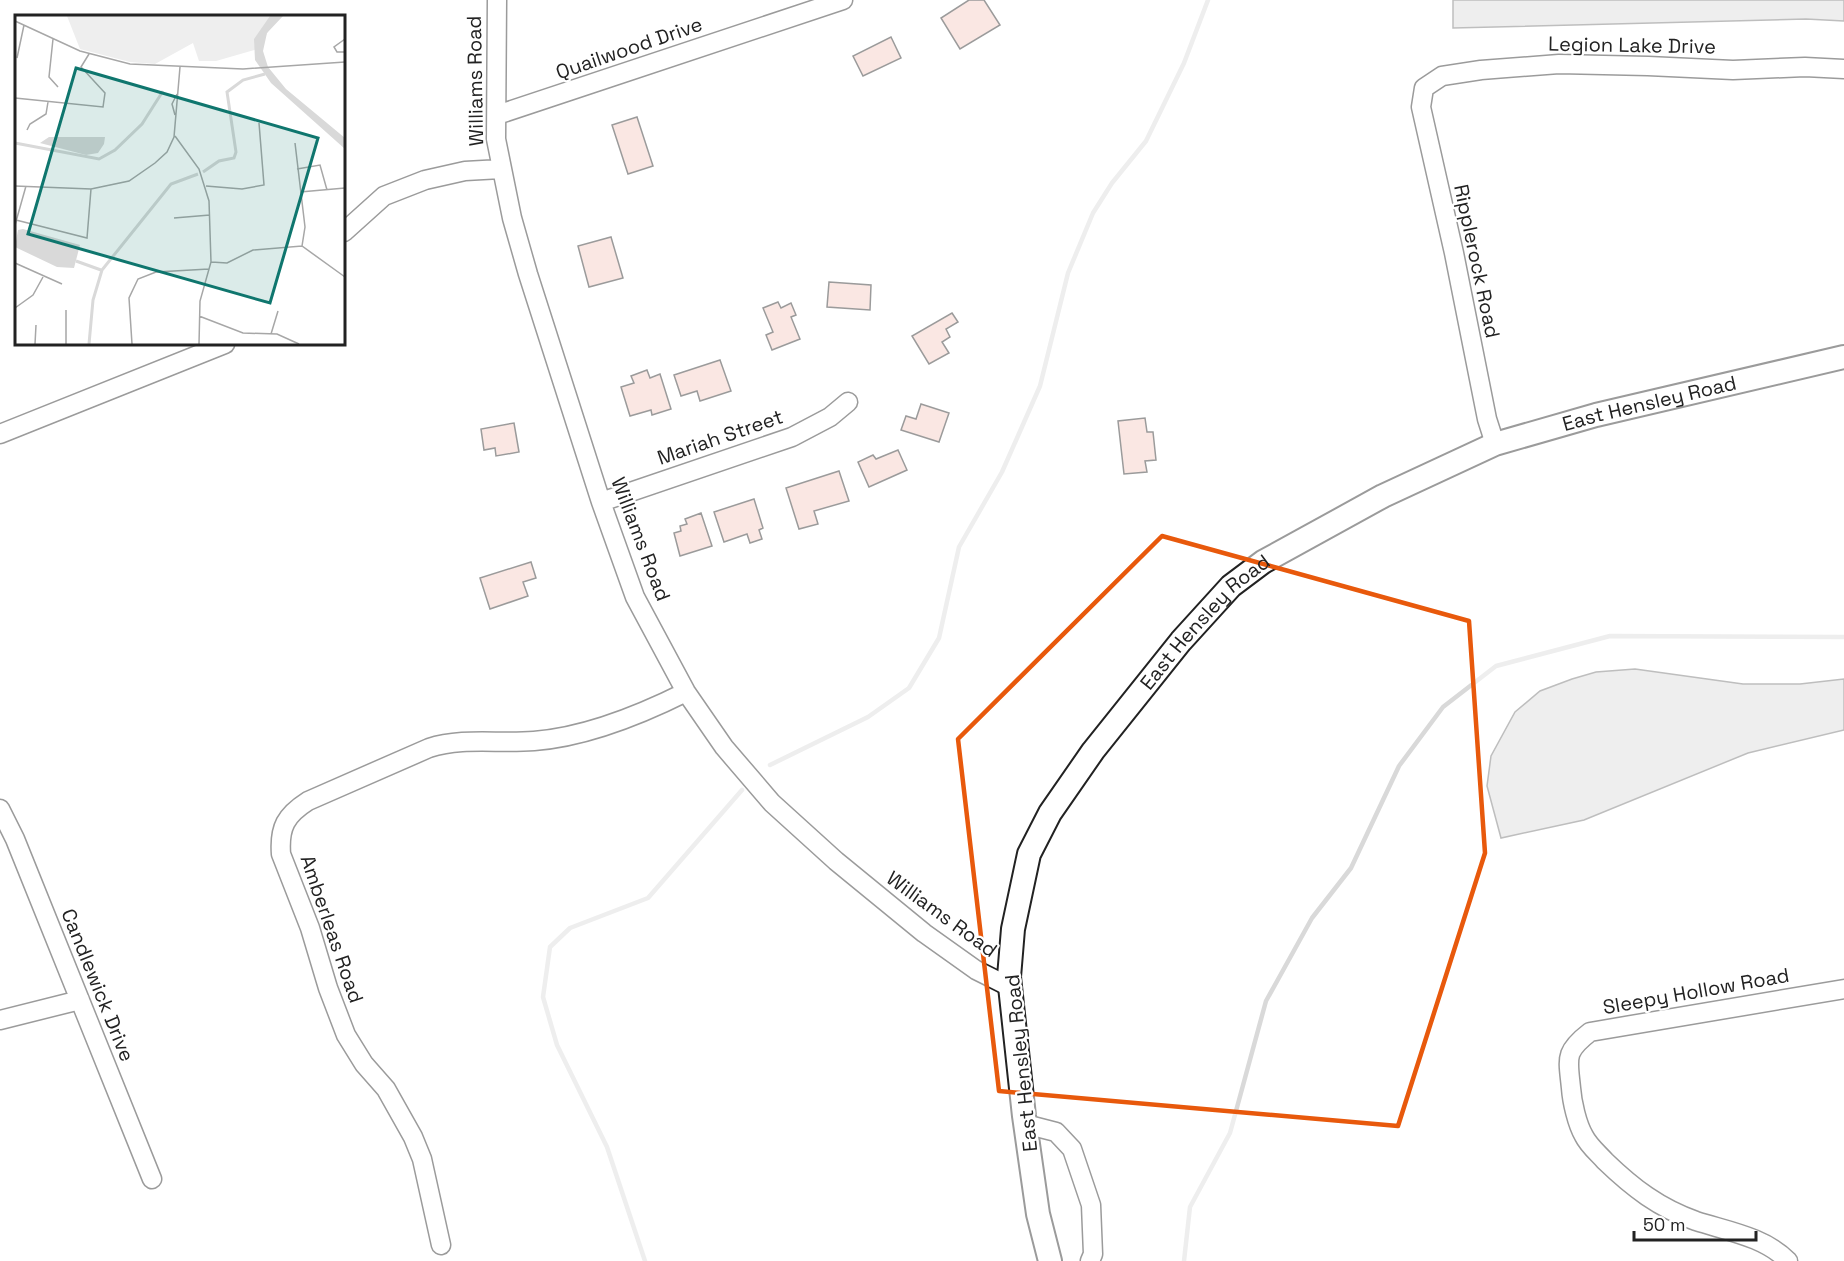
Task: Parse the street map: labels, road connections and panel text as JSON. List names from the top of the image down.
{
  "streets": {
    "main road": ["East Hensley Road"],
    "street": [
      "Legion Lake Drive",
      "Quailwood Drive",
      "Williams Road",
      "Ripplerock Road",
      "Mariah Street",
      "Amberleas Road",
      "Candlewick Drive",
      "Sleepy Hollow Road"
    ]
  },
  "crossings": [
    ["Legion Lake Drive", "Ripplerock Road"],
    ["Quailwood Drive", "Williams Road"],
    ["Williams Road", "East Hensley Road"],
    ["Williams Road", "Mariah Street"],
    ["Williams Road", "Amberleas Road"],
    ["Ripplerock Road", "East Hensley Road"]
  ],
  "scale_bar": "50 m"
}
